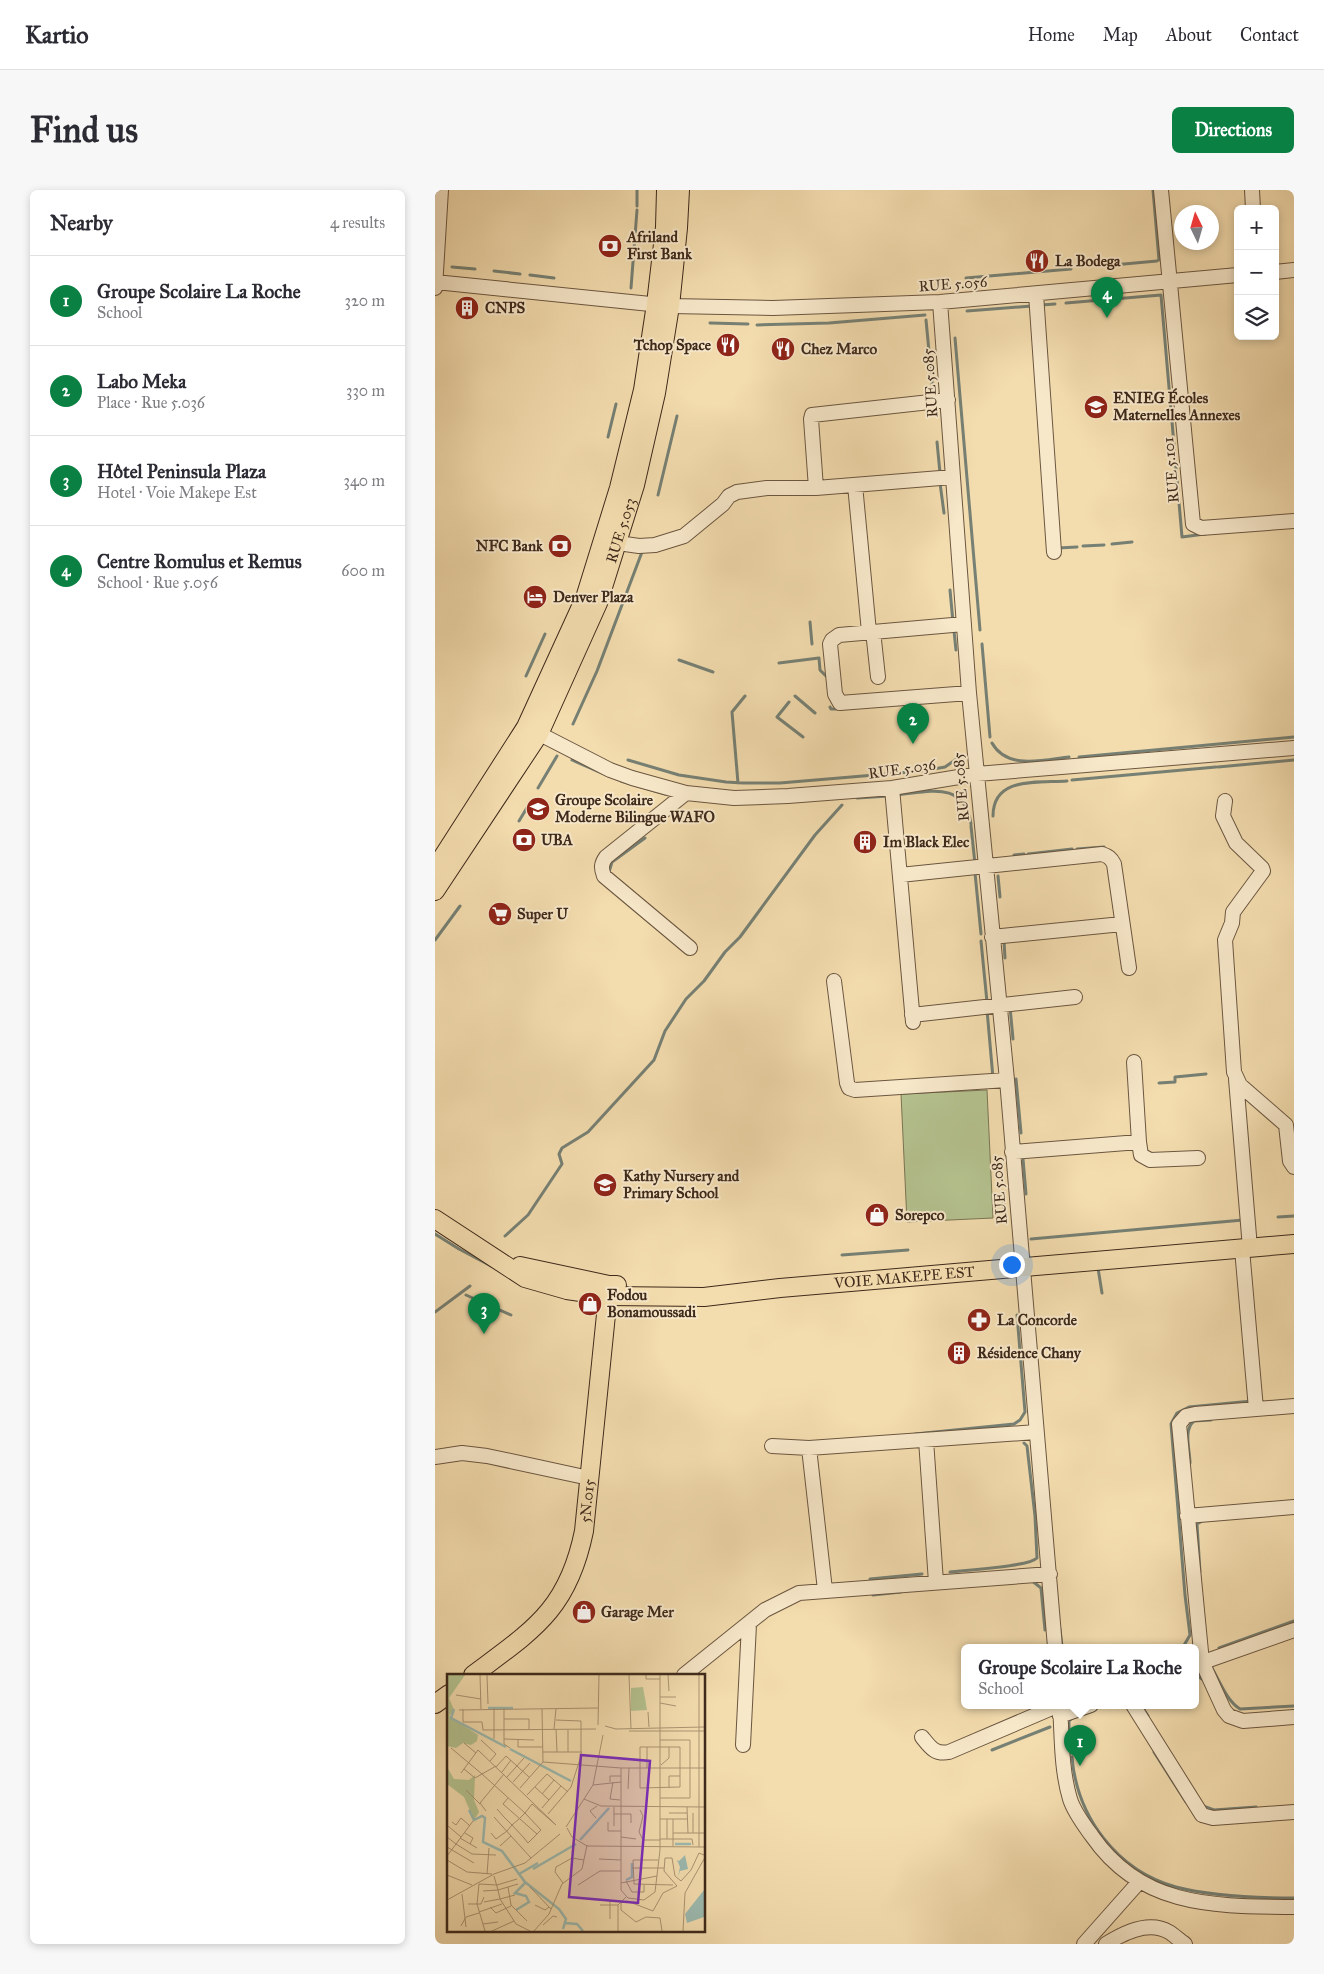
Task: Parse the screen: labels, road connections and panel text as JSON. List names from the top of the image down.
{
  "streets": {
    "main road": ["RUE 5.053", "VOIE MAKEPE EST", "5N.015"],
    "street": [
      "RUE 5.056",
      "RUE 5.085",
      "RUE 5.101",
      "RUE 5.036"
    ]
  },
  "crossings": [
    ["RUE 5.056", "RUE 5.085"],
    ["RUE 5.056", "RUE 5.101"],
    ["RUE 5.056", "RUE 5.053"],
    ["RUE 5.085", "RUE 5.036"],
    ["RUE 5.085", "VOIE MAKEPE EST"],
    ["RUE 5.053", "RUE 5.036"],
    ["VOIE MAKEPE EST", "5N.015"]
  ],
  "places": {
    "bank": ["Afriland First Bank", "NFC Bank", "UBA"],
    "restaurant": ["La Bodega", "Tchop Space", "Chez Marco"],
    "building": ["CNPS", "Im Black Elec", "Résidence Chany"],
    "school or university": ["ENIEG Écoles Maternelles Annexes", "Groupe Scolaire Moderne Bilingue WAFO", "Kathy Nursery and Primary School"],
    "hotel": ["Denver Plaza"],
    "supermarket": ["Super U"],
    "shop": ["Sorepco", "Fodou Bonamoussadi", "Garage Mer"],
    "pharmacy": ["La Concorde"]
  },
  "north": "top",
  "page": {
    "header": "Kartio",
    "nav": [
      "Home",
      "Map",
      "About",
      "Contact"
    ],
    "buttons": "Directions",
    "title": "Find us",
    "heading": ["Nearby", "4 results"],
    "map_buttons": ["+", "−"],
    "list": [
      {
        "mark": "1",
        "name": "Groupe Scolaire La Roche",
        "note": "School",
        "value": "320 m"
      },
      {
        "mark": "2",
        "name": "Labo Meka",
        "note": "Place · Rue 5.036",
        "value": "330 m"
      },
      {
        "mark": "3",
        "name": "Hôtel Peninsula Plaza",
        "note": "Hotel · Voie Makepe Est",
        "value": "340 m"
      },
      {
        "mark": "4",
        "name": "Centre Romulus et Remus",
        "note": "School · Rue 5.056",
        "value": "600 m"
      }
    ],
    "pins": [
      "4",
      "2",
      "3",
      "1"
    ],
    "popup": ["Groupe Scolaire La Roche", "School"]
  }
}
